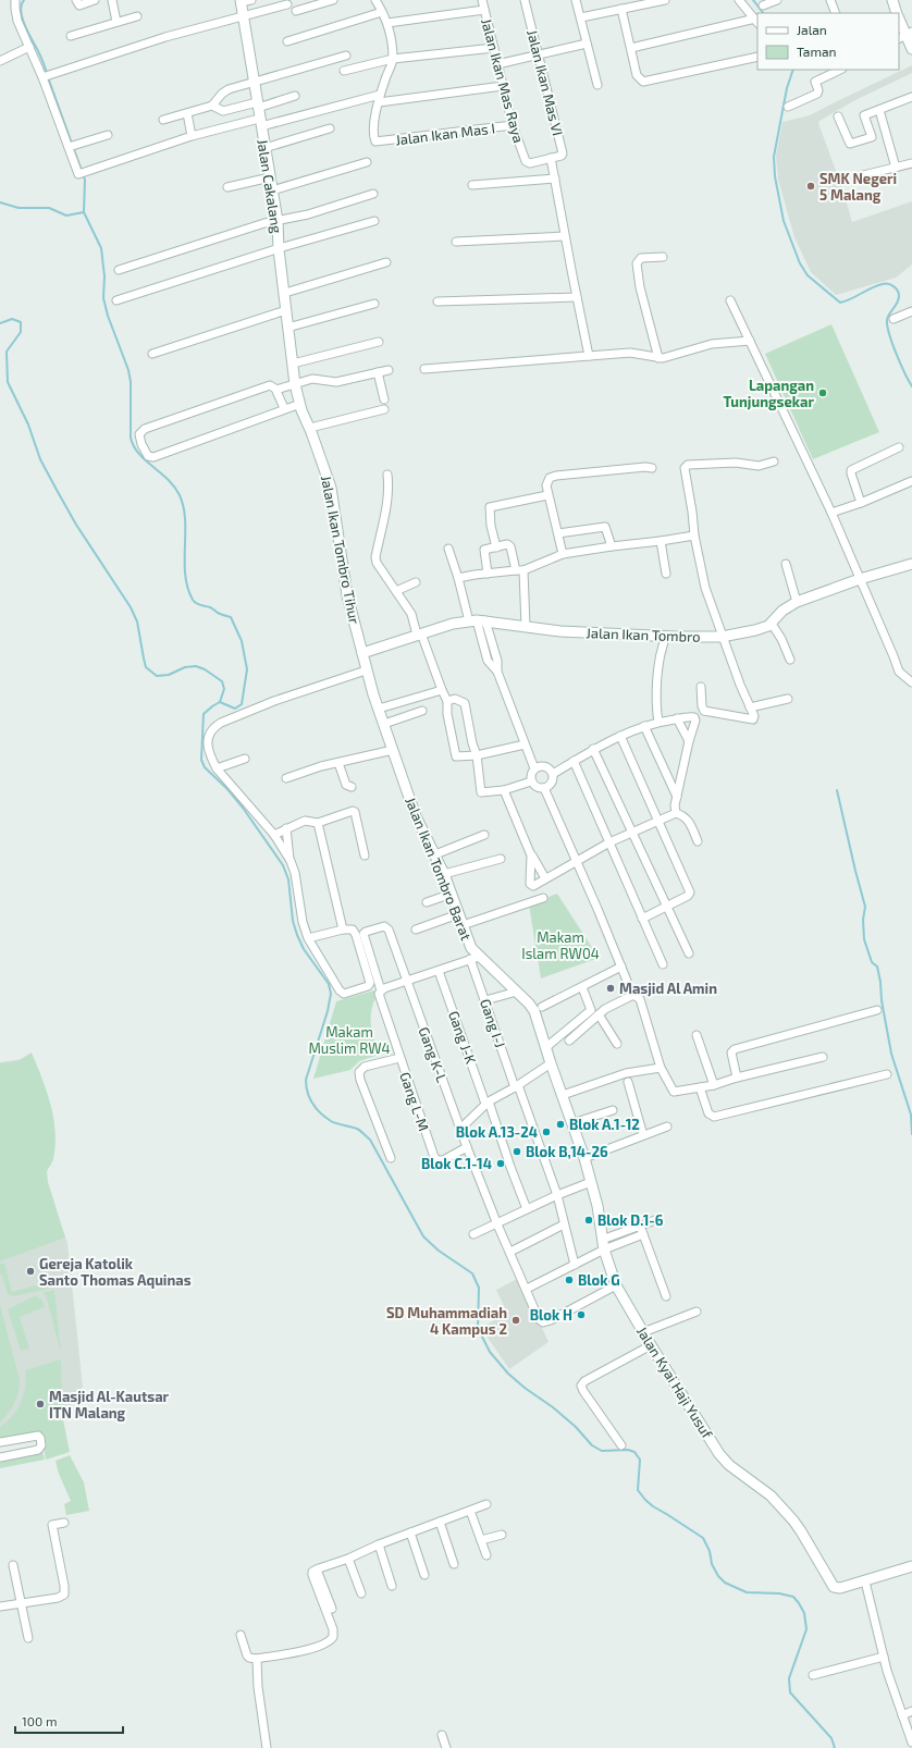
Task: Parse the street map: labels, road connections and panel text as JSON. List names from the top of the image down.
{
  "streets": {
    "street": [
      "Jalan Ikan Mas Raya",
      "Jalan Ikan Mas VI",
      "Jalan Ikan Mas I",
      "Jalan Cakalang",
      "Jalan Ikan Tombro Tihur",
      "Jalan Ikan Tombro",
      "Jalan Ikan Tombro Barat",
      "Gang I-J",
      "Gang J-K",
      "Gang K-L",
      "Gang L-M",
      "Jalan Kyai Haji Yusuf"
    ]
  },
  "crossings": [
    ["Jalan Ikan Mas Raya", "Jalan Ikan Mas VI"],
    ["Jalan Ikan Mas Raya", "Jalan Ikan Mas I"],
    ["Jalan Cakalang", "Jalan Ikan Tombro Tihur"],
    ["Jalan Ikan Tombro Tihur", "Jalan Ikan Tombro"],
    ["Jalan Ikan Tombro Tihur", "Jalan Ikan Tombro Barat"],
    ["Jalan Ikan Tombro", "Jalan Ikan Tombro Barat"],
    ["Jalan Ikan Tombro Barat", "Gang I-J"],
    ["Jalan Ikan Tombro Barat", "Jalan Kyai Haji Yusuf"],
    ["Gang K-L", "Gang L-M"],
    ["Gang K-L", "Jalan Kyai Haji Yusuf"]
  ],
  "parks": ["Makam Islam RW04", "Makam Muslim RW4"],
  "places": [
    "SMK Negeri 5 Malang",
    "Lapangan Tunjungsekar",
    "Masjid Al Amin",
    "Blok A.1-12",
    "Blok A.13-24",
    "Blok B,14-26",
    "Blok C.1-14",
    "Blok D.1-6",
    "Gereja Katolik Santo Thomas Aquinas",
    "Blok G",
    "Blok H",
    "SD Muhammadiah 4 Kampus 2",
    "Masjid Al-Kautsar ITN Malang"
  ],
  "legend": ["Jalan", "Taman"],
  "scale_bar": "100 m"
}
